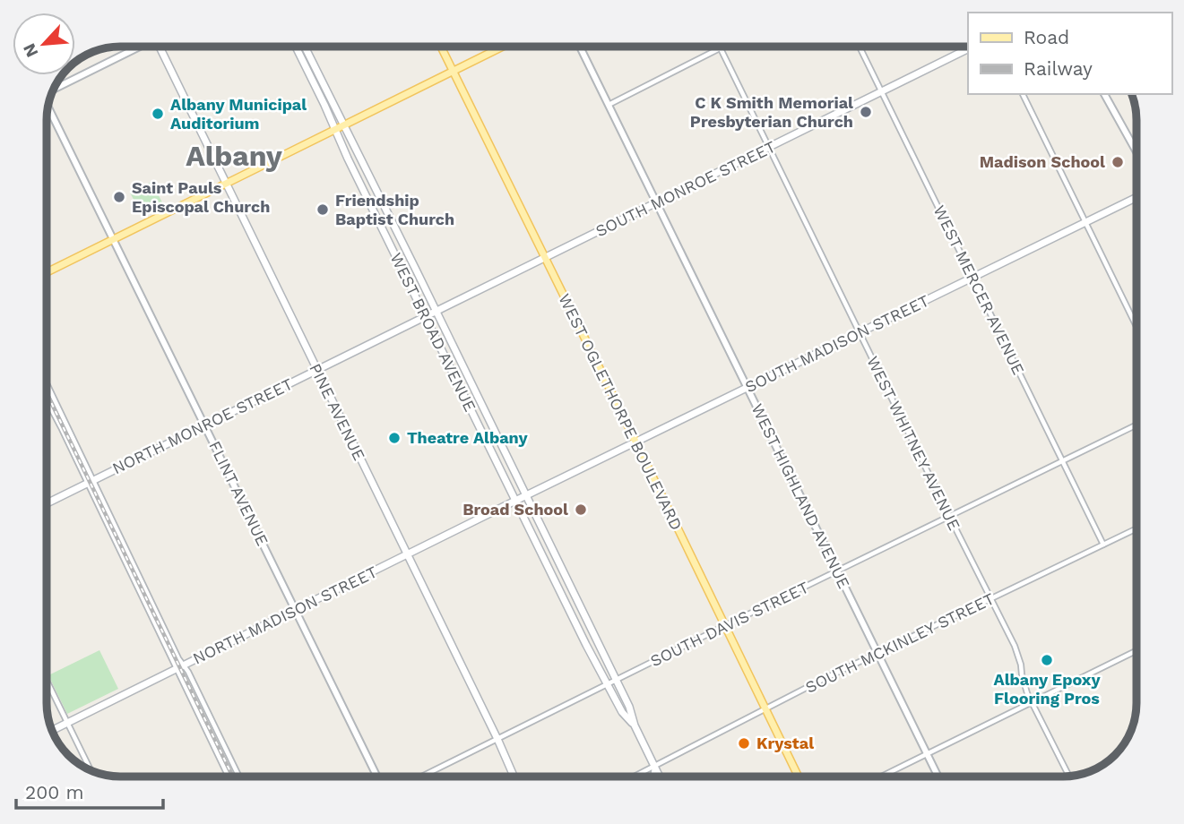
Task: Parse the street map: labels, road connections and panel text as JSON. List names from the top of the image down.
{
  "streets": {
    "main road": [
      "SOUTH MONROE STREET",
      "WEST BROAD AVENUE",
      "SOUTH MADISON STREET",
      "PINE AVENUE",
      "WEST OGLETHORPE BOULEVARD",
      "NORTH MONROE STREET",
      "NORTH MADISON STREET"
    ],
    "street": [
      "WEST MERCER AVENUE",
      "WEST WHITNEY AVENUE",
      "FLINT AVENUE",
      "WEST HIGHLAND AVENUE",
      "SOUTH DAVIS STREET",
      "SOUTH MCKINLEY STREET"
    ]
  },
  "crossings": [
    ["SOUTH MONROE STREET", "WEST MERCER AVENUE"],
    ["SOUTH MONROE STREET", "WEST BROAD AVENUE"],
    ["SOUTH MONROE STREET", "WEST OGLETHORPE BOULEVARD"],
    ["SOUTH MONROE STREET", "NORTH MONROE STREET"],
    ["SOUTH MONROE STREET", "WEST WHITNEY AVENUE"],
    ["SOUTH MONROE STREET", "WEST HIGHLAND AVENUE"],
    ["WEST MERCER AVENUE", "SOUTH MADISON STREET"],
    ["WEST MERCER AVENUE", "SOUTH DAVIS STREET"],
    ["WEST MERCER AVENUE", "SOUTH MCKINLEY STREET"],
    ["WEST BROAD AVENUE", "SOUTH MADISON STREET"],
    ["WEST BROAD AVENUE", "NORTH MONROE STREET"],
    ["WEST BROAD AVENUE", "NORTH MADISON STREET"],
    ["WEST BROAD AVENUE", "SOUTH DAVIS STREET"],
    ["WEST BROAD AVENUE", "SOUTH MCKINLEY STREET"],
    ["SOUTH MADISON STREET", "WEST OGLETHORPE BOULEVARD"],
    ["SOUTH MADISON STREET", "WEST WHITNEY AVENUE"],
    ["SOUTH MADISON STREET", "WEST HIGHLAND AVENUE"],
    ["SOUTH MADISON STREET", "NORTH MADISON STREET"],
    ["PINE AVENUE", "NORTH MONROE STREET"],
    ["PINE AVENUE", "NORTH MADISON STREET"],
    ["PINE AVENUE", "SOUTH DAVIS STREET"],
    ["WEST OGLETHORPE BOULEVARD", "SOUTH DAVIS STREET"],
    ["WEST OGLETHORPE BOULEVARD", "SOUTH MCKINLEY STREET"],
    ["NORTH MONROE STREET", "FLINT AVENUE"],
    ["WEST WHITNEY AVENUE", "SOUTH DAVIS STREET"],
    ["WEST WHITNEY AVENUE", "SOUTH MCKINLEY STREET"],
    ["FLINT AVENUE", "NORTH MADISON STREET"],
    ["WEST HIGHLAND AVENUE", "SOUTH DAVIS STREET"],
    ["WEST HIGHLAND AVENUE", "SOUTH MCKINLEY STREET"]
  ],
  "districts": ["Albany"],
  "places": [
    "C K Smith Memorial Presbyterian Church",
    "Albany Municipal Auditorium",
    "Madison School",
    "Saint Pauls Episcopal Church",
    "Friendship Baptist Church",
    "Theatre Albany",
    "Broad School",
    "Albany Epoxy Flooring Pros",
    "Krystal"
  ],
  "legend": ["Road", "Railway"],
  "scale_bar": "200 m",
  "north": "bottom left"
}
